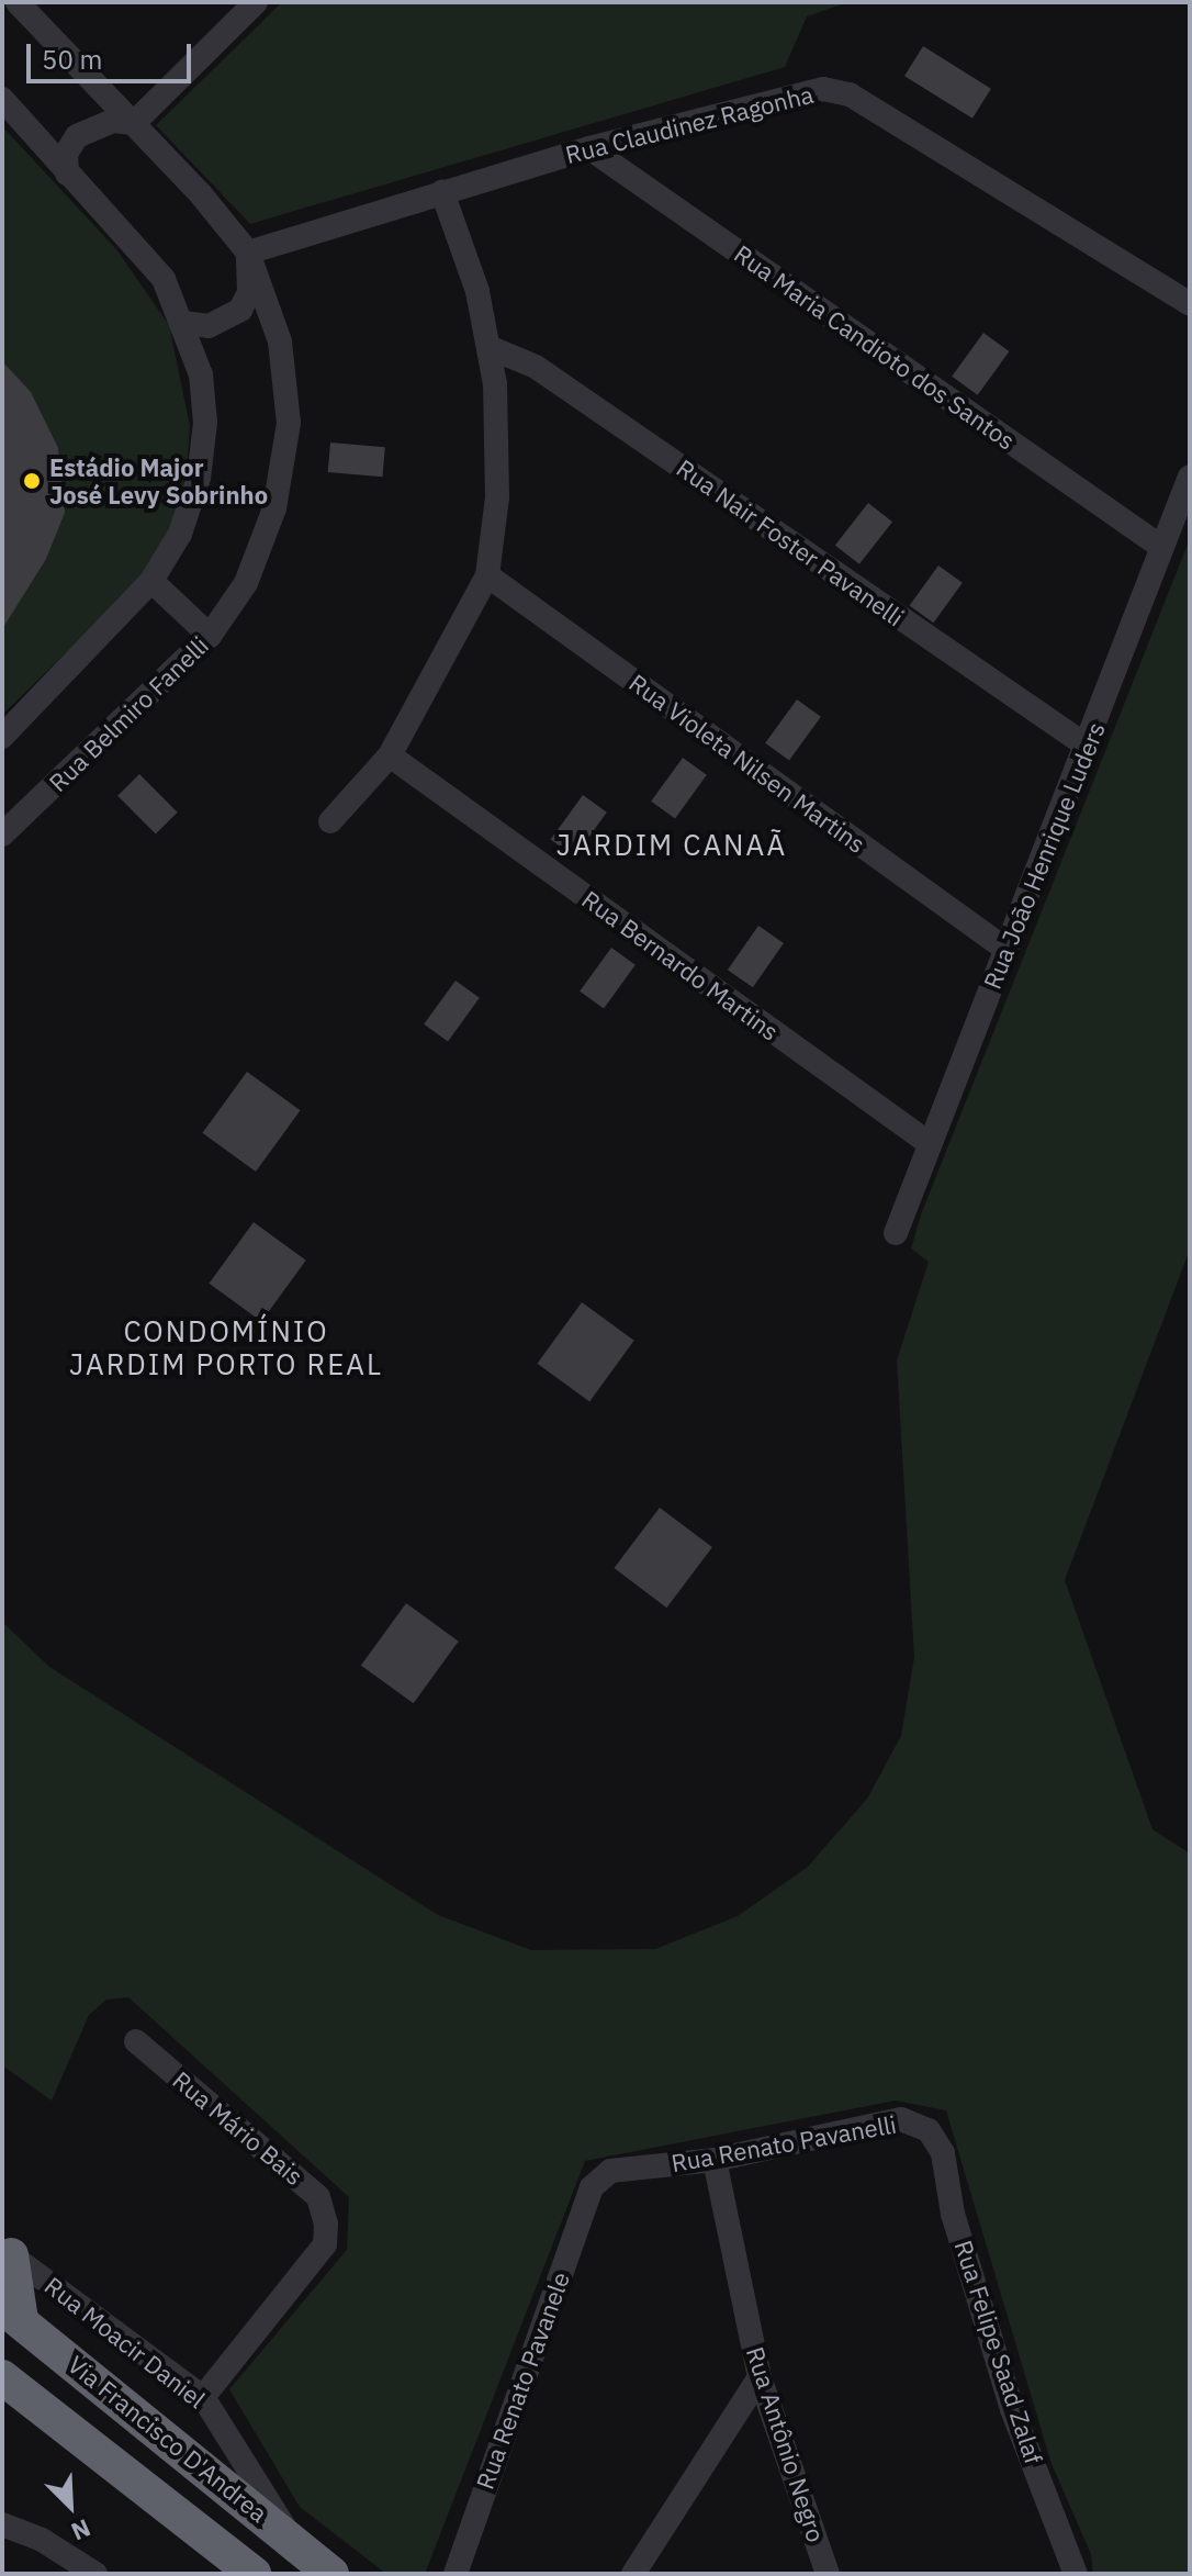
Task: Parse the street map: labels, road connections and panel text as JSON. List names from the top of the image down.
{
  "streets": {
    "highway": ["Via Francisco D'Andrea"],
    "street": [
      "Rua Claudinez Ragonha",
      "Rua Maria Candioto dos Santos",
      "Rua Nair Foster Pavanelli",
      "Rua Belmiro Fanelli",
      "Rua Violeta Nilsen Martins",
      "Rua João Henrique Luders",
      "Rua Bernardo Martins",
      "Rua Mário Bais",
      "Rua Renato Pavanelli",
      "Rua Moacir Daniel",
      "Rua Felipe Saad Zalaf",
      "Rua Renato Pavanele",
      "Rua Antônio Negro"
    ]
  },
  "crossings": [
    ["Rua Claudinez Ragonha", "Rua Maria Candioto dos Santos"],
    ["Rua Claudinez Ragonha", "Rua Belmiro Fanelli"],
    ["Rua Maria Candioto dos Santos", "Rua João Henrique Luders"],
    ["Rua Nair Foster Pavanelli", "Rua João Henrique Luders"],
    ["Rua Violeta Nilsen Martins", "Rua João Henrique Luders"],
    ["Rua João Henrique Luders", "Rua Bernardo Martins"],
    ["Rua Mário Bais", "Rua Moacir Daniel"],
    ["Rua Renato Pavanelli", "Rua Felipe Saad Zalaf"],
    ["Rua Renato Pavanelli", "Rua Renato Pavanele"],
    ["Rua Renato Pavanelli", "Rua Antônio Negro"],
    ["Rua Moacir Daniel", "Via Francisco D'Andrea"]
  ],
  "districts": ["JARDIM CANAÃ", "CONDOMÍNIO JARDIM PORTO REAL"],
  "places": ["Estádio Major José Levy Sobrinho"],
  "scale_bar": "50 m",
  "north": "bottom right"
}
